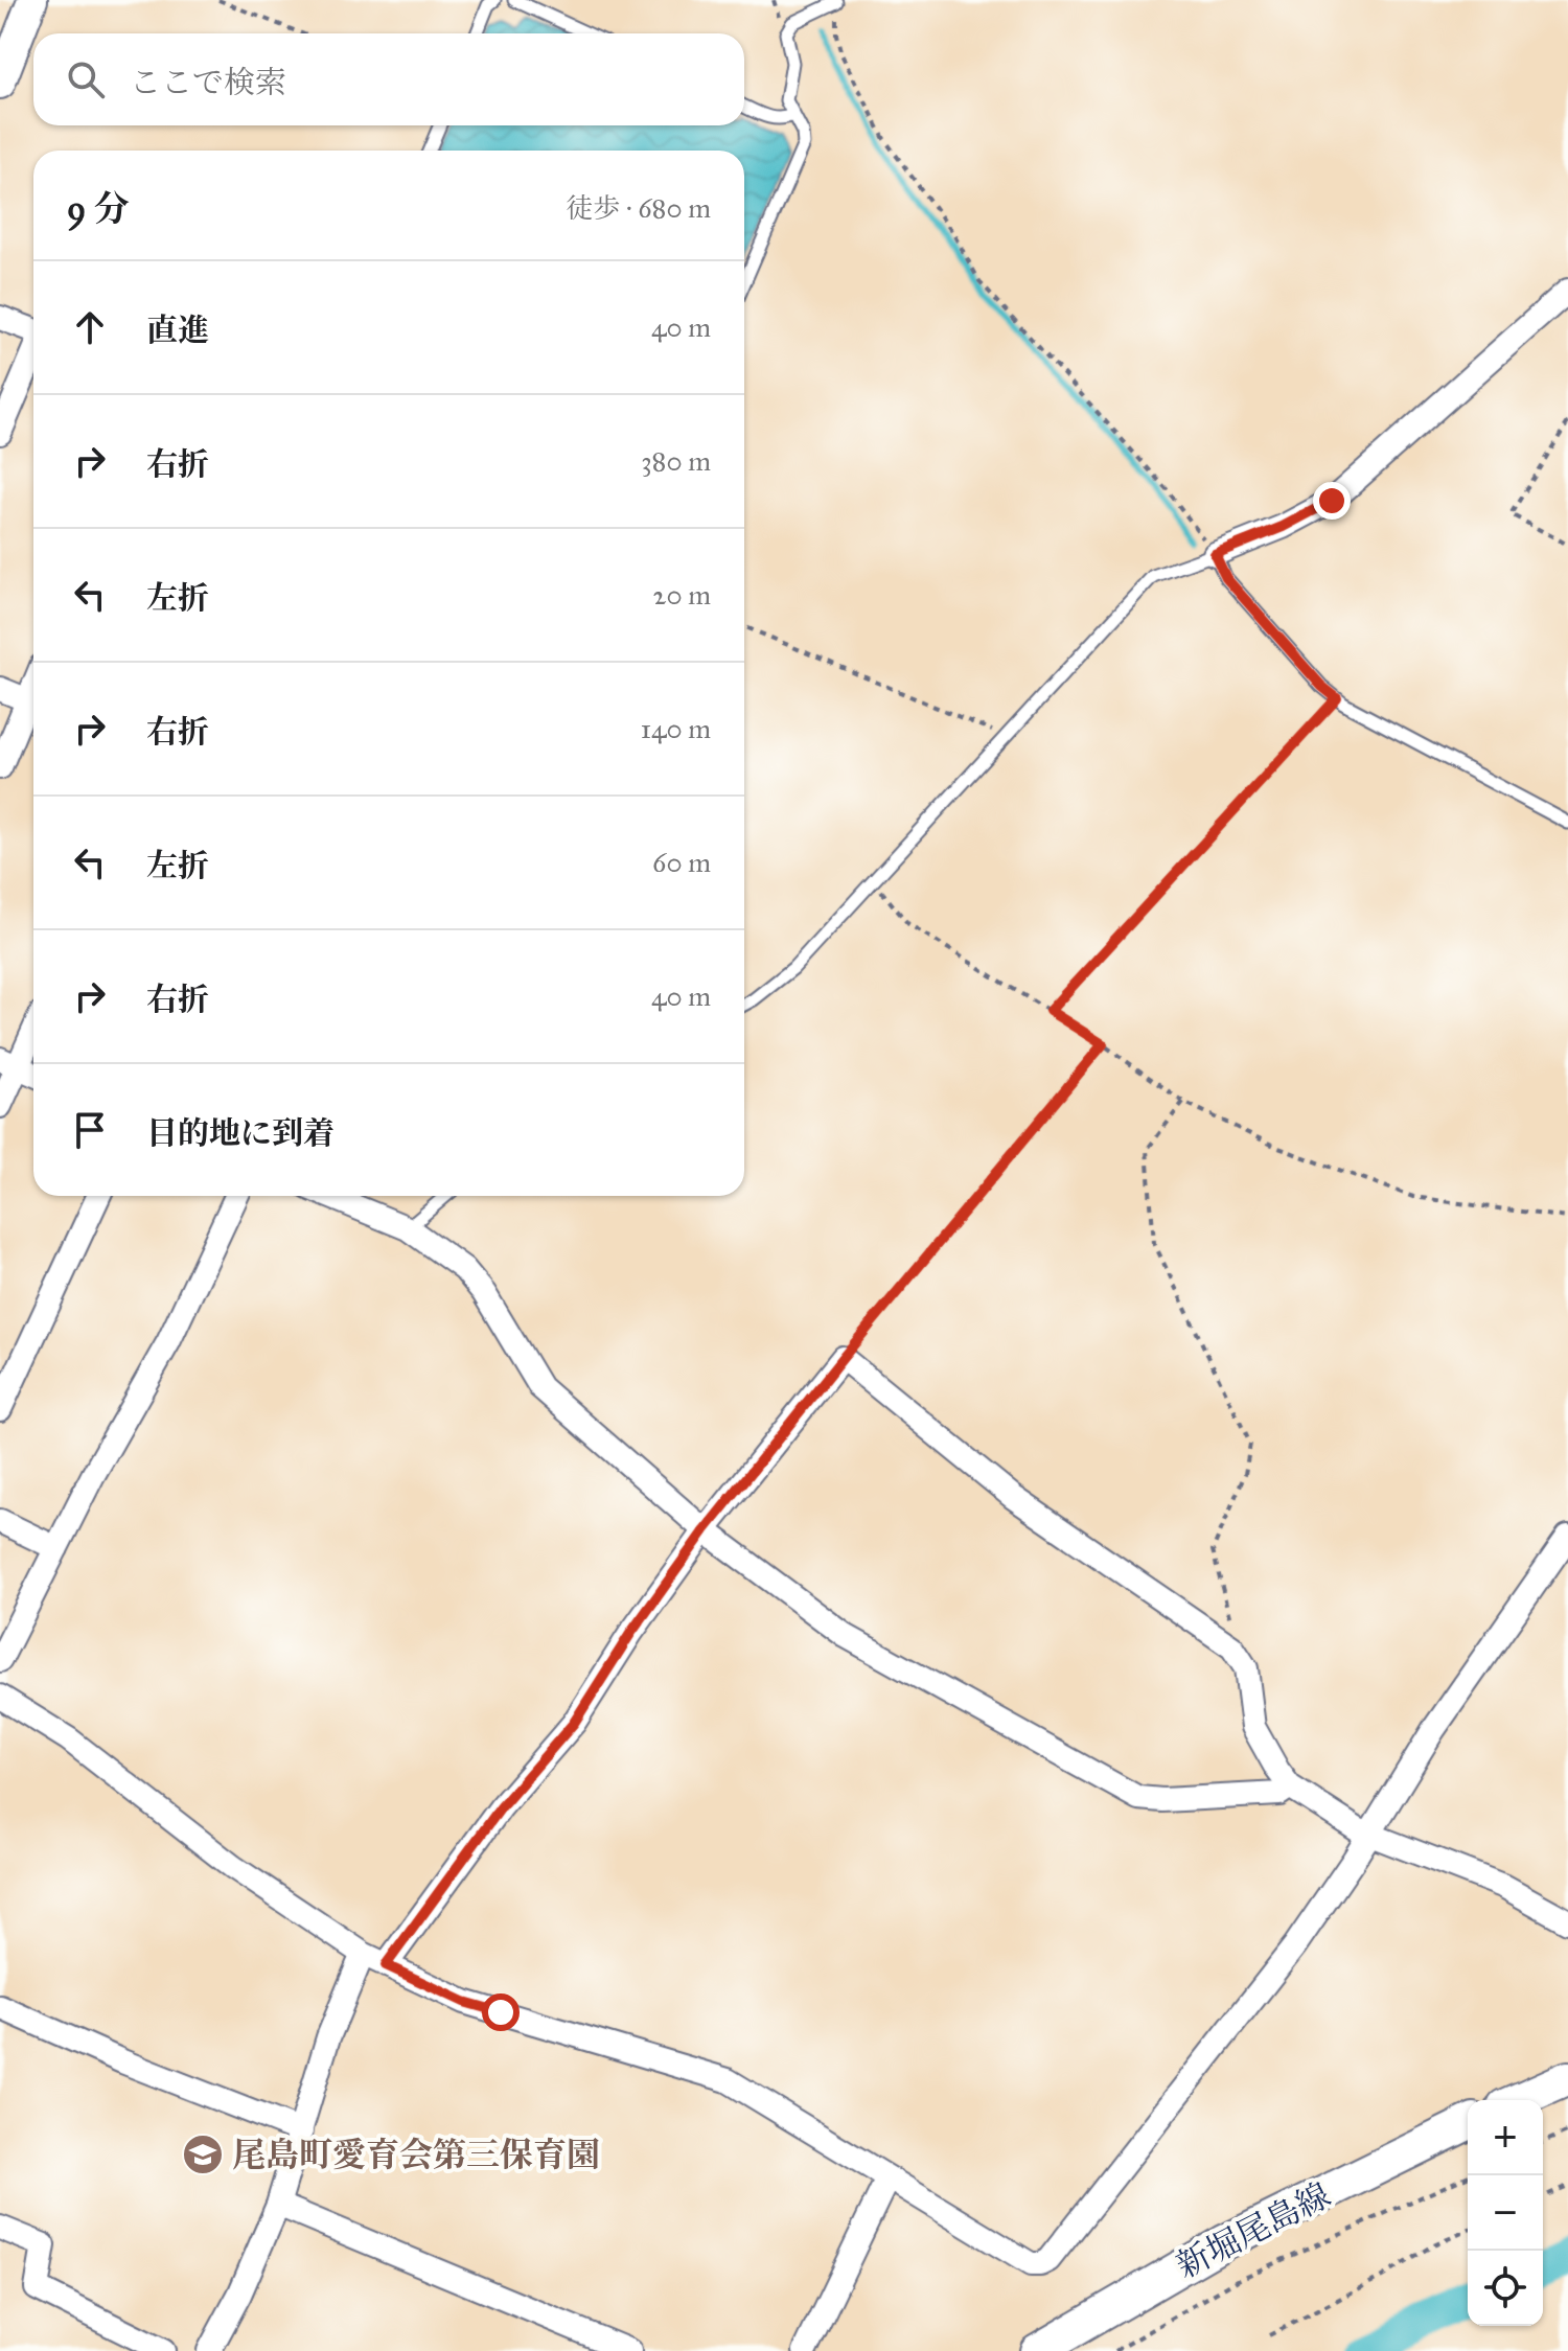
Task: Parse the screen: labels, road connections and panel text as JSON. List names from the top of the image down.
{
  "streets": {
    "main road": ["新堀尾島線"]
  },
  "places": {
    "school or university": ["尾島町愛育会第三保育園"]
  },
  "page": {
    "search": "ここで検索",
    "heading": ["9 分", "徒歩 · 680 m"],
    "list": [
      ["直進", "40 m"],
      ["右折", "380 m"],
      ["左折", "20 m"],
      ["右折", "140 m"],
      ["左折", "60 m"],
      ["右折", "40 m"],
      "目的地に到着"
    ],
    "map_buttons": ["+", "−"]
  }
}
